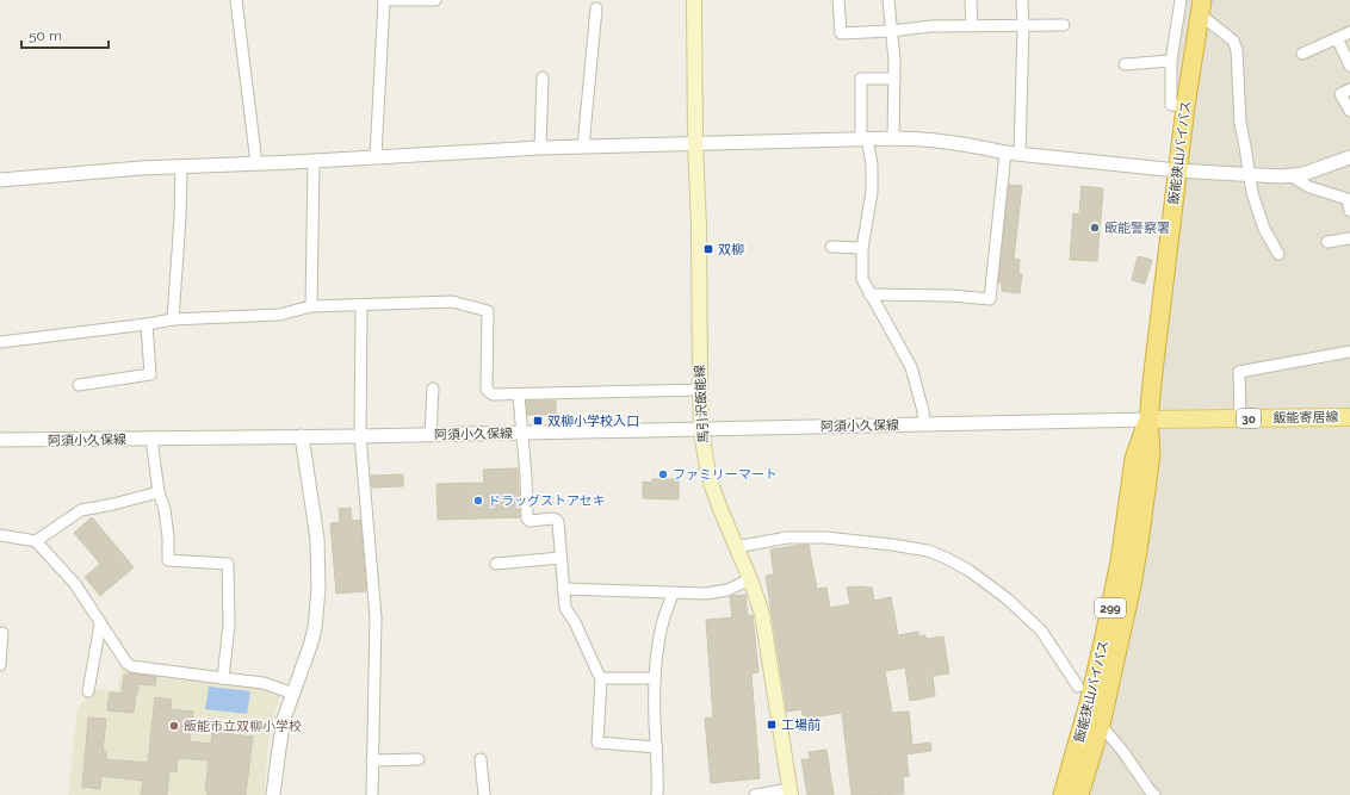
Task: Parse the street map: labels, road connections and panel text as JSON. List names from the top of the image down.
{
  "streets": {
    "highway": ["飯能狭山バイパス", "299"],
    "main road": ["馬引沢飯能線", "飯能寄居線", "30"],
    "street": ["阿須小久保線"]
  },
  "crossings": [
    ["飯能狭山バイパス", "飯能寄居線"],
    ["飯能狭山バイパス", "阿須小久保線"],
    ["馬引沢飯能線", "阿須小久保線"],
    ["飯能寄居線", "阿須小久保線"]
  ],
  "places": {
    "other": [
      "飯能警察署",
      "ファミリーマート",
      "ドラッグストアセキ",
      "飯能市立双柳小学校"
    ],
    "transit": ["双柳", "双柳小学校入口", "工場前"]
  },
  "scale_bar": "50 m"
}
